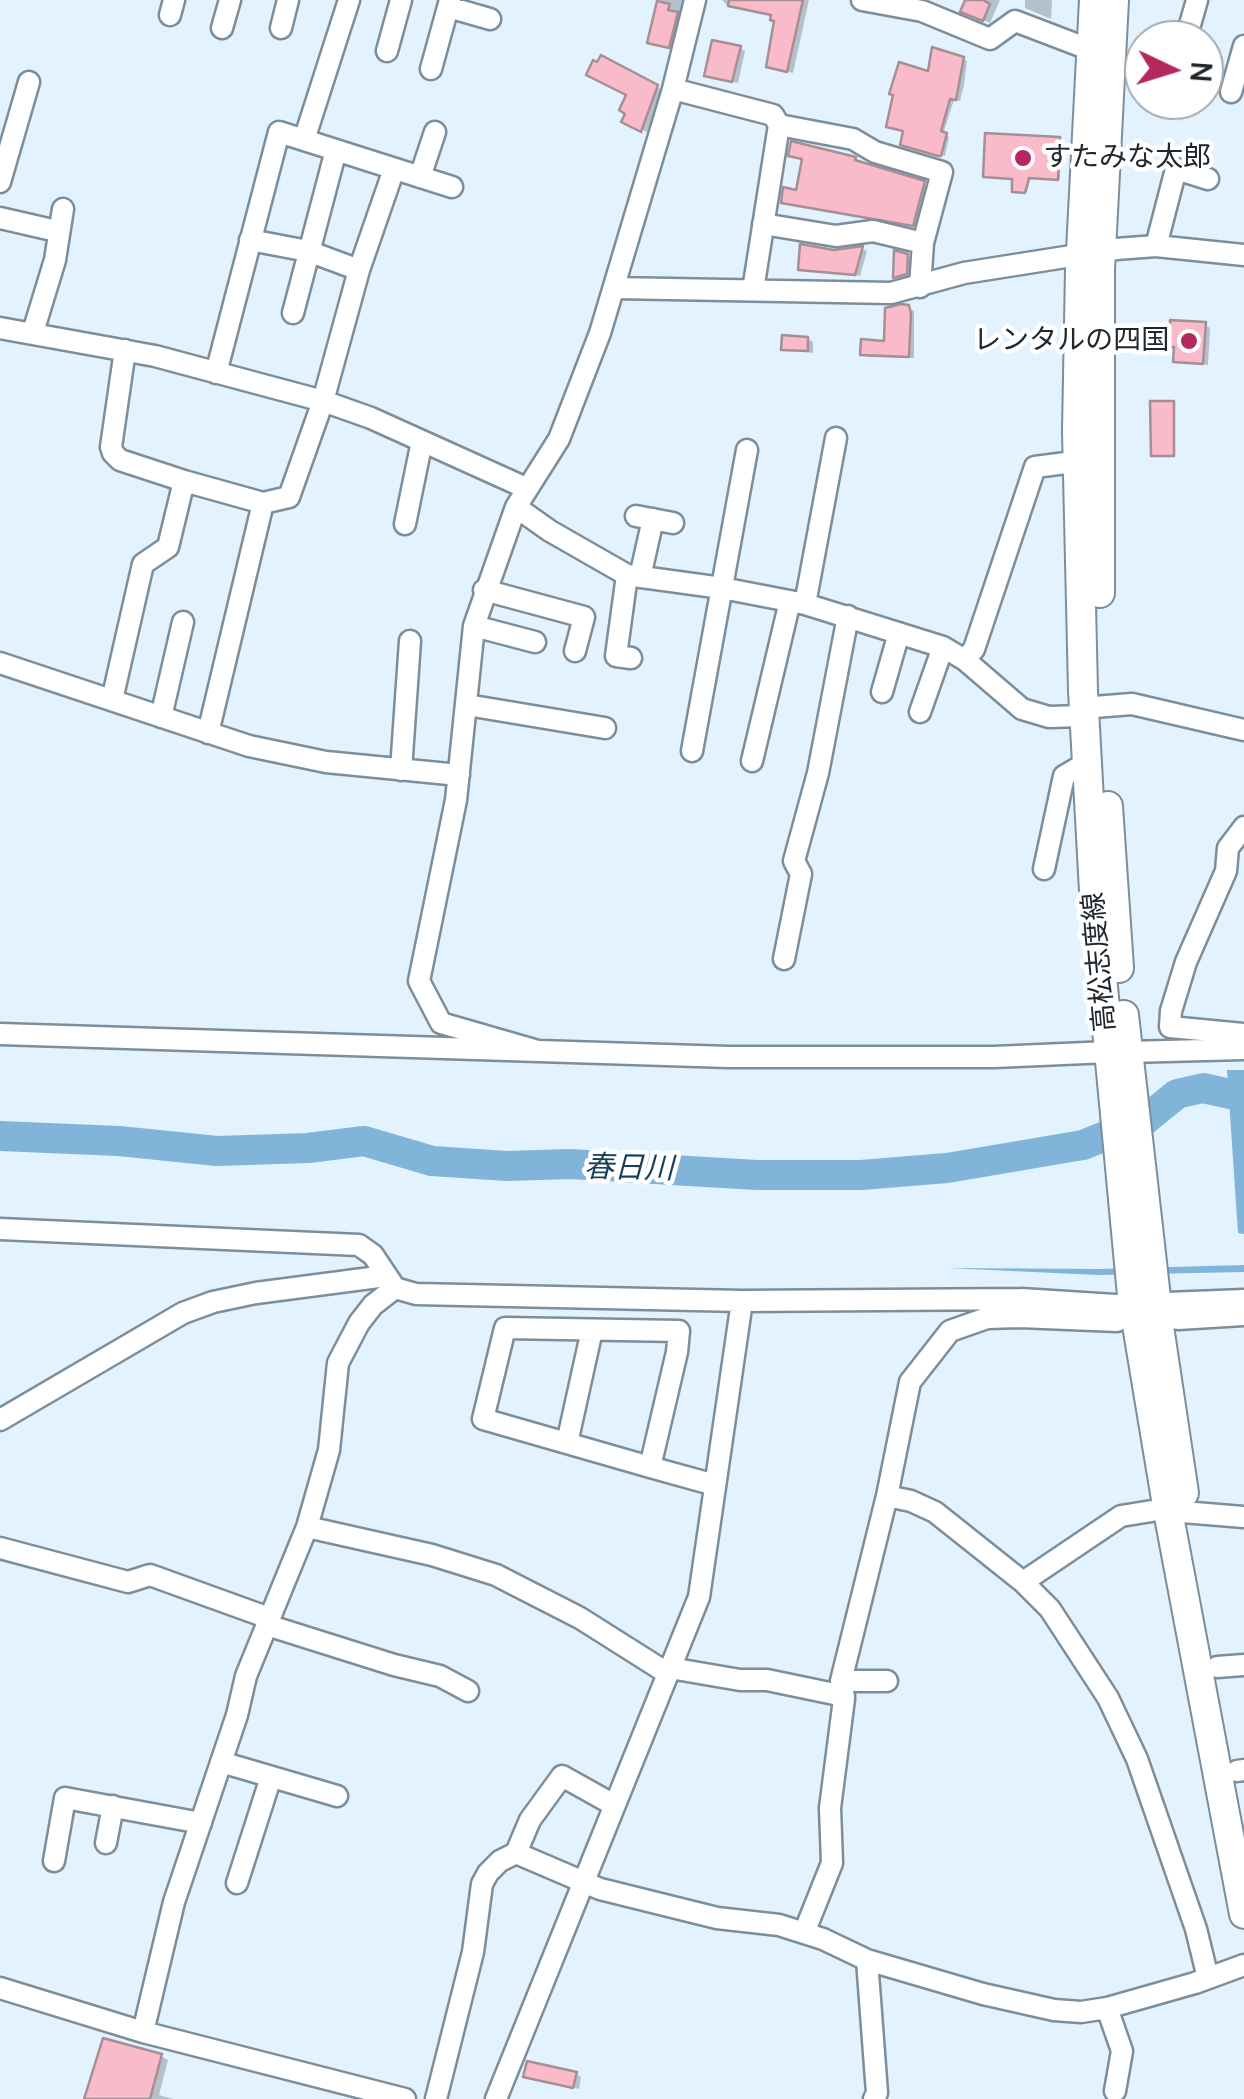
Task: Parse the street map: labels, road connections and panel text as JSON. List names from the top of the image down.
{
  "streets": {
    "main road": ["高松志度線"]
  },
  "water": ["春日川"],
  "places": ["すたみな太郎", "レンタルの四国"],
  "north": "right"
}
